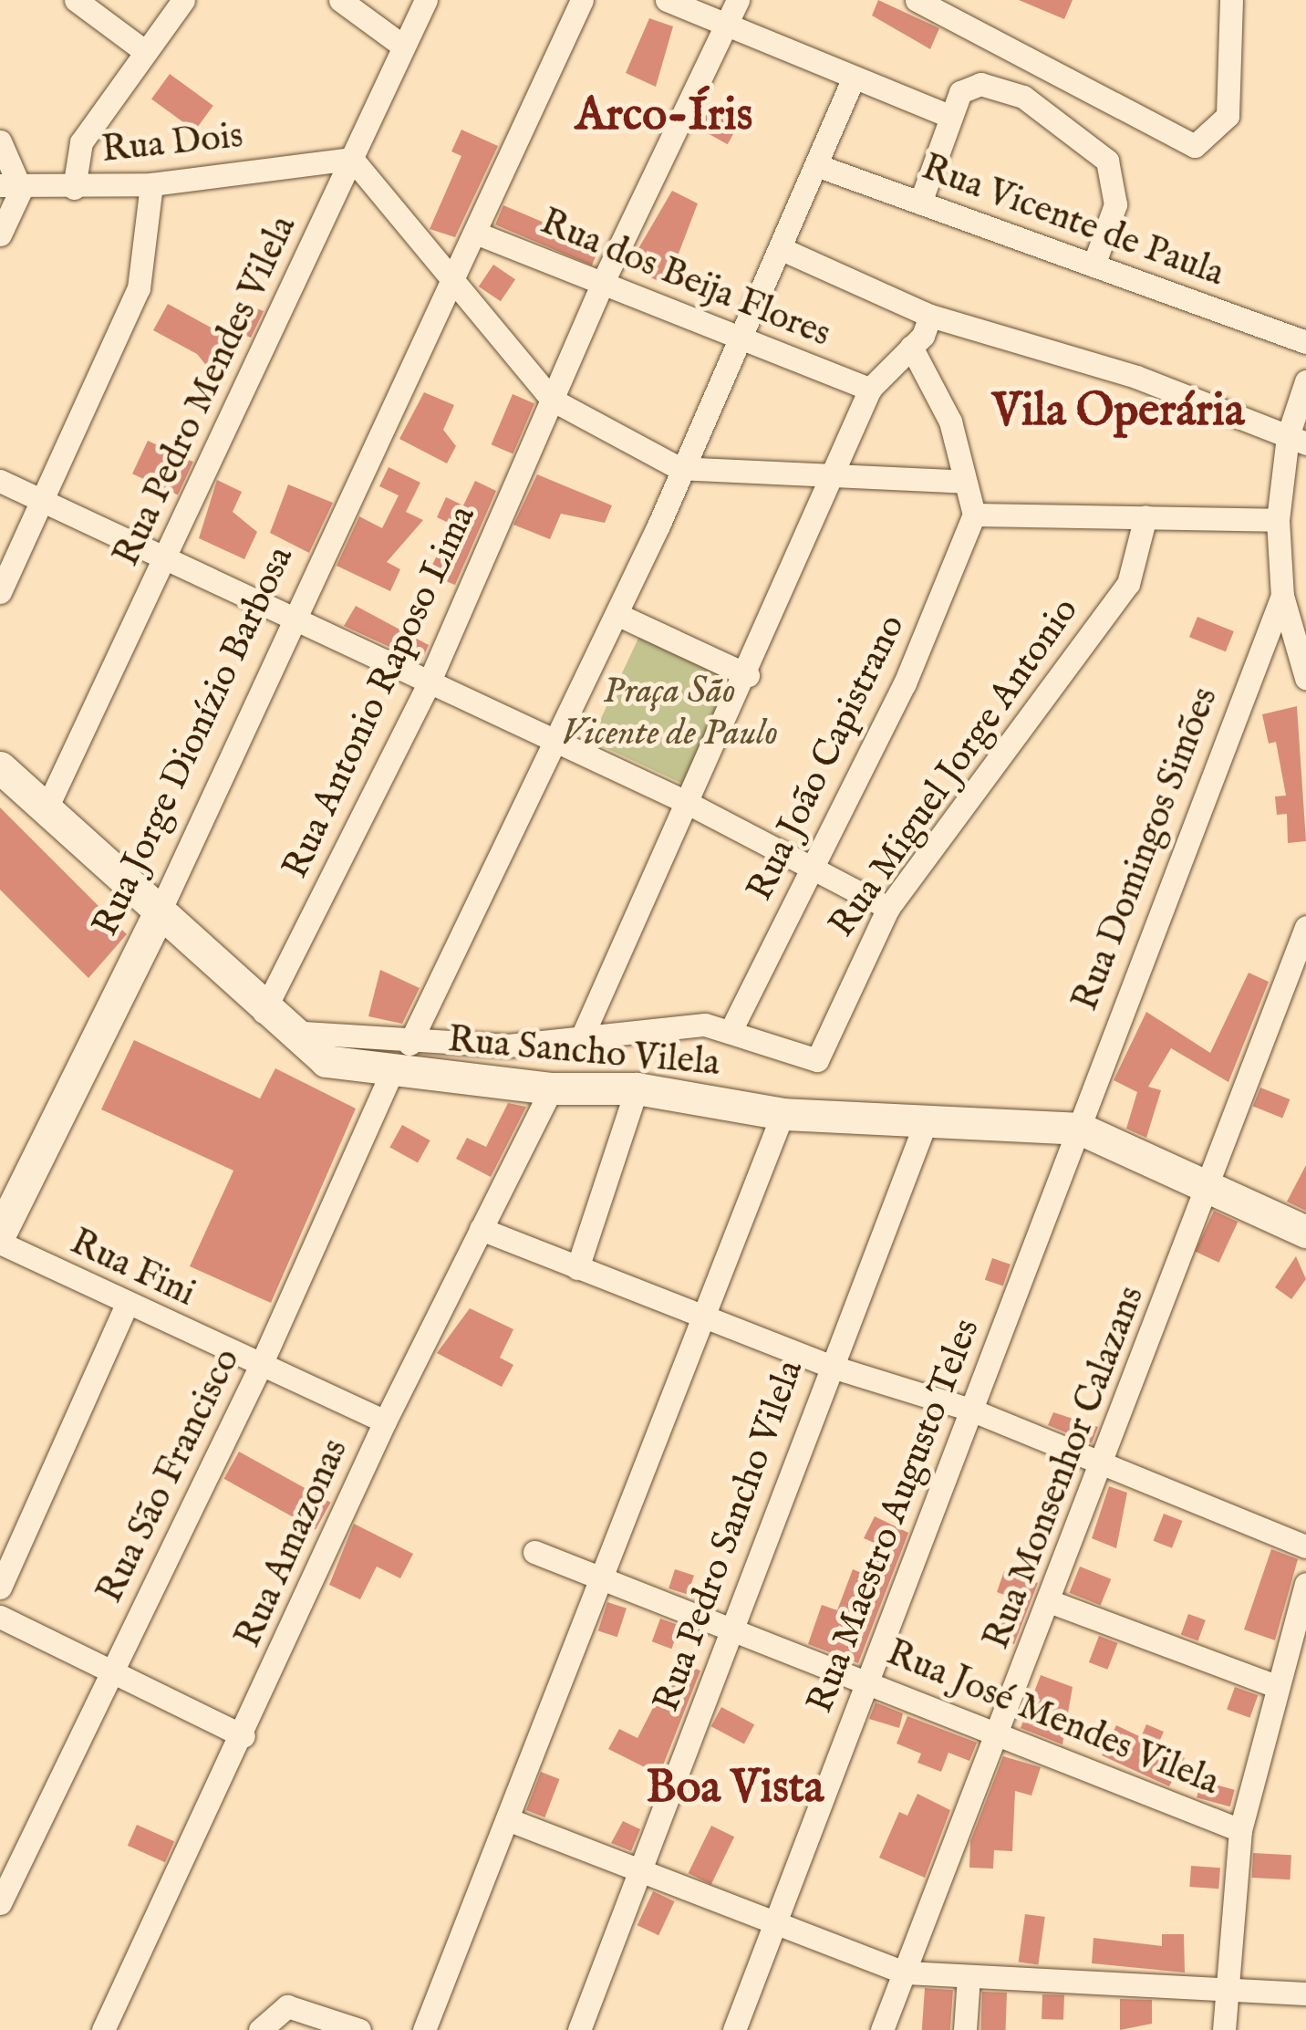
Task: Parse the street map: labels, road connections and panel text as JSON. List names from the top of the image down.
{
  "streets": {
    "main road": ["Rua Jorge Dionízio Barbosa", "Rua Sancho Vilela"],
    "street": [
      "Rua Dois",
      "Rua Vicente de Paula",
      "Rua dos Beija Flores",
      "Rua Pedro Mendes Vilela",
      "Rua Antonio Raposo Lima",
      "Rua João Capistrano",
      "Rua Miguel Jorge Antonio",
      "Rua Domingos Simões",
      "Rua Fini",
      "Rua Monsenhor Calazans",
      "Rua São Francisco",
      "Rua Maestro Augusto Teles",
      "Rua Pedro Sancho Vilela",
      "Rua Amazonas",
      "Rua José Mendes Vilela"
    ]
  },
  "crossings": [
    ["Rua Dois", "Rua Pedro Mendes Vilela"],
    ["Rua dos Beija Flores", "Rua Antonio Raposo Lima"],
    ["Rua dos Beija Flores", "Rua Jorge Dionízio Barbosa"],
    ["Rua Pedro Mendes Vilela", "Rua Sancho Vilela"],
    ["Rua Antonio Raposo Lima", "Rua Sancho Vilela"],
    ["Rua Jorge Dionízio Barbosa", "Rua Sancho Vilela"],
    ["Rua João Capistrano", "Rua Miguel Jorge Antonio"],
    ["Rua Domingos Simões", "Rua Sancho Vilela"],
    ["Rua Domingos Simões", "Rua Maestro Augusto Teles"],
    ["Rua Sancho Vilela", "Rua Monsenhor Calazans"],
    ["Rua Sancho Vilela", "Rua São Francisco"],
    ["Rua Sancho Vilela", "Rua Maestro Augusto Teles"],
    ["Rua Sancho Vilela", "Rua Pedro Sancho Vilela"],
    ["Rua Sancho Vilela", "Rua Amazonas"],
    ["Rua Fini", "Rua São Francisco"],
    ["Rua Fini", "Rua Amazonas"],
    ["Rua Monsenhor Calazans", "Rua José Mendes Vilela"],
    ["Rua Maestro Augusto Teles", "Rua José Mendes Vilela"],
    ["Rua Pedro Sancho Vilela", "Rua José Mendes Vilela"]
  ],
  "districts": ["Arco-Íris", "Vila Operária", "Boa Vista"],
  "parks": ["Praça São Vicente de Paulo"]
}
